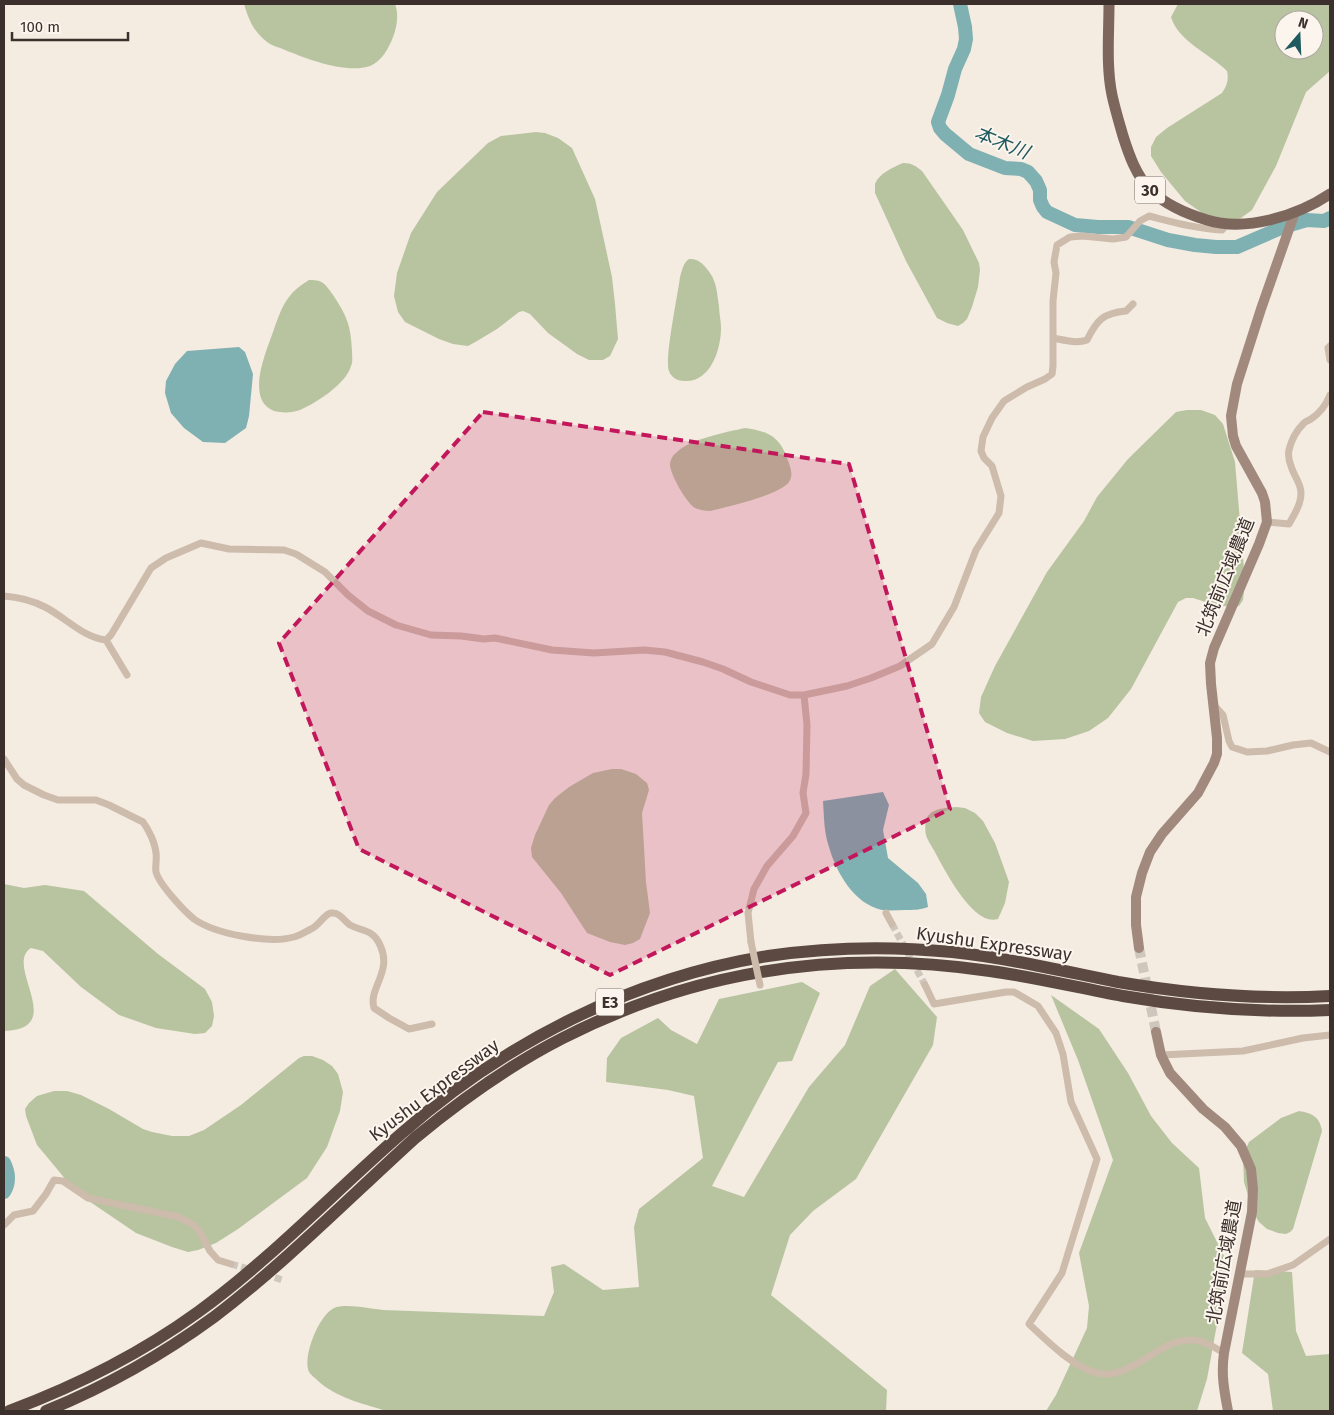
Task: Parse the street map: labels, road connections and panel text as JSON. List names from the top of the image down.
{
  "streets": {
    "highway": ["Kyushu Expressway", "E3"],
    "main road": ["30"],
    "street": ["北筑前広域農道"]
  },
  "crossings": [
    ["30", "北筑前広域農道"]
  ],
  "water": ["本木川"],
  "scale_bar": "100 m",
  "north": "top"
}
